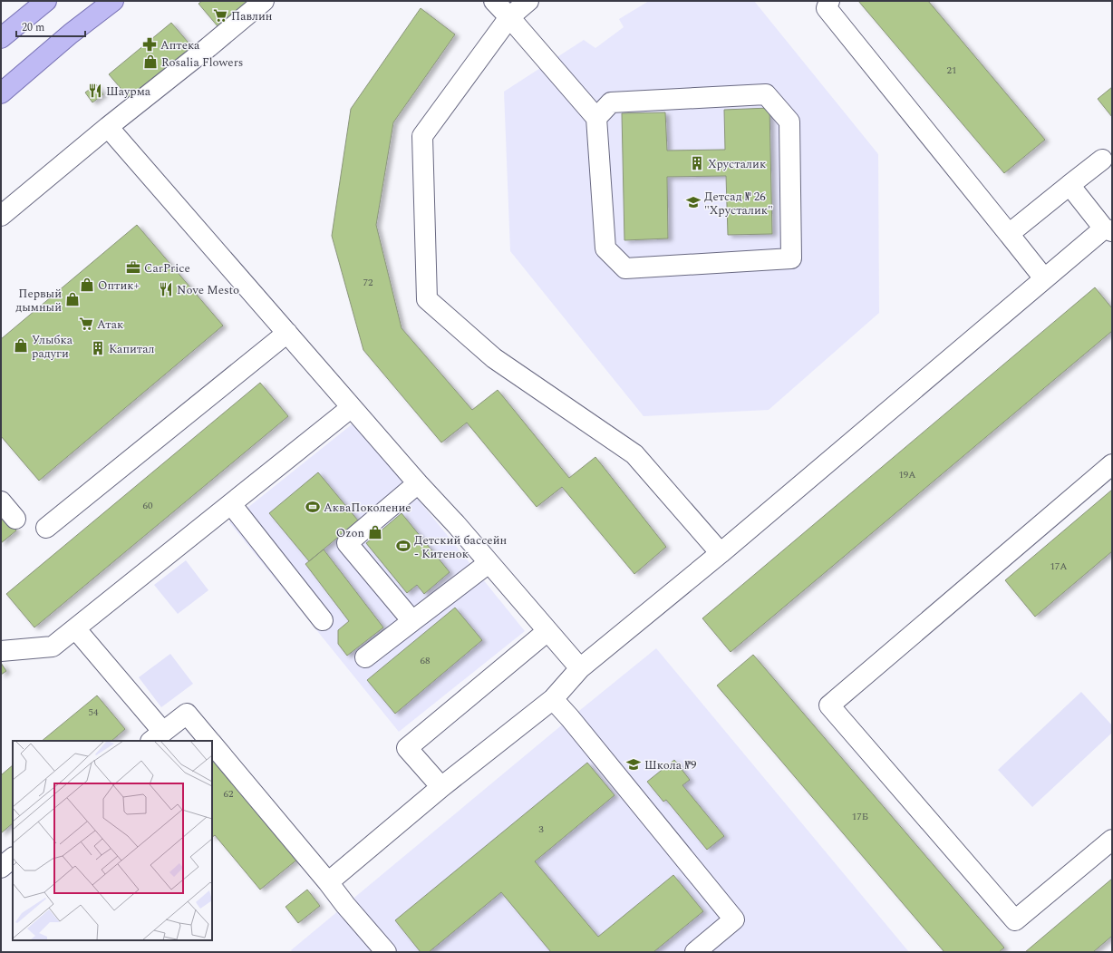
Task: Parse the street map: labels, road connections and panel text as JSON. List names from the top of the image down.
{
  "places": {
    "supermarket": ["Павлин", "Атак"],
    "pharmacy": ["Аптека"],
    "shop": [
      "Rosalia Flowers",
      "Оптик+",
      "Первый дымный",
      "Улыбка радуги",
      "Ozon"
    ],
    "restaurant": ["Шаурма", "Nove Mesto"],
    "building": ["Хрусталик", "Капитал"],
    "school or university": ["Детсад № 26 \"Хрусталик\"", "Школа №9"],
    "office": ["CarPrice"],
    "sports": ["АкваПоколение", "Детский бассейн - Китенок"]
  },
  "house_numbers": [
    "21",
    "72",
    "19А",
    "60",
    "17А",
    "68",
    "54",
    "62",
    "17Б",
    "3"
  ],
  "scale_bar": "20 m"
}
